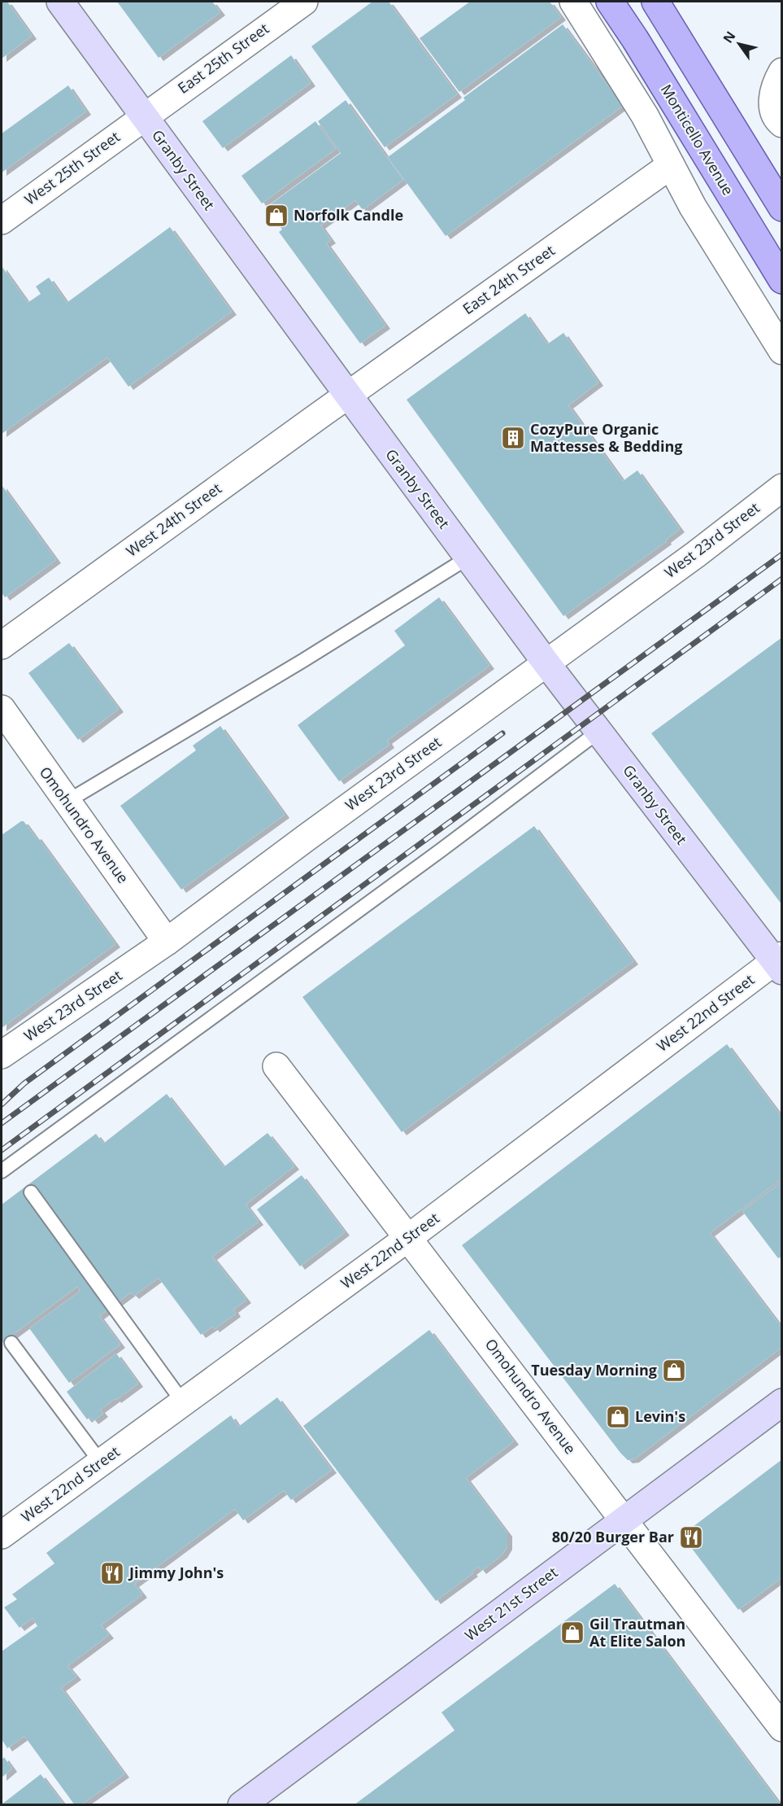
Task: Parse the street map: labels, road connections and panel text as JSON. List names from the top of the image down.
{
  "streets": {
    "main road": ["Monticello Avenue"],
    "street": [
      "East 25th Street",
      "West 25th Street",
      "Granby Street",
      "East 24th Street",
      "West 24th Street",
      "West 23rd Street",
      "Omohundro Avenue",
      "West 22nd Street",
      "West 21st Street"
    ]
  },
  "crossings": [
    ["East 25th Street", "West 25th Street"],
    ["East 25th Street", "Granby Street"],
    ["West 25th Street", "Granby Street"],
    ["Granby Street", "East 24th Street"],
    ["Granby Street", "West 24th Street"],
    ["Granby Street", "West 23rd Street"],
    ["Granby Street", "West 22nd Street"],
    ["East 24th Street", "West 24th Street"],
    ["West 23rd Street", "Omohundro Avenue"],
    ["Omohundro Avenue", "West 22nd Street"],
    ["Omohundro Avenue", "West 21st Street"]
  ],
  "places": {
    "shop": [
      "Norfolk Candle",
      "Tuesday Morning",
      "Levin's",
      "Gil Trautman At Elite Salon"
    ],
    "building": ["CozyPure Organic Mattesses & Bedding"],
    "restaurant": ["80/20 Burger Bar", "Jimmy John's"]
  },
  "north": "top left"
}
